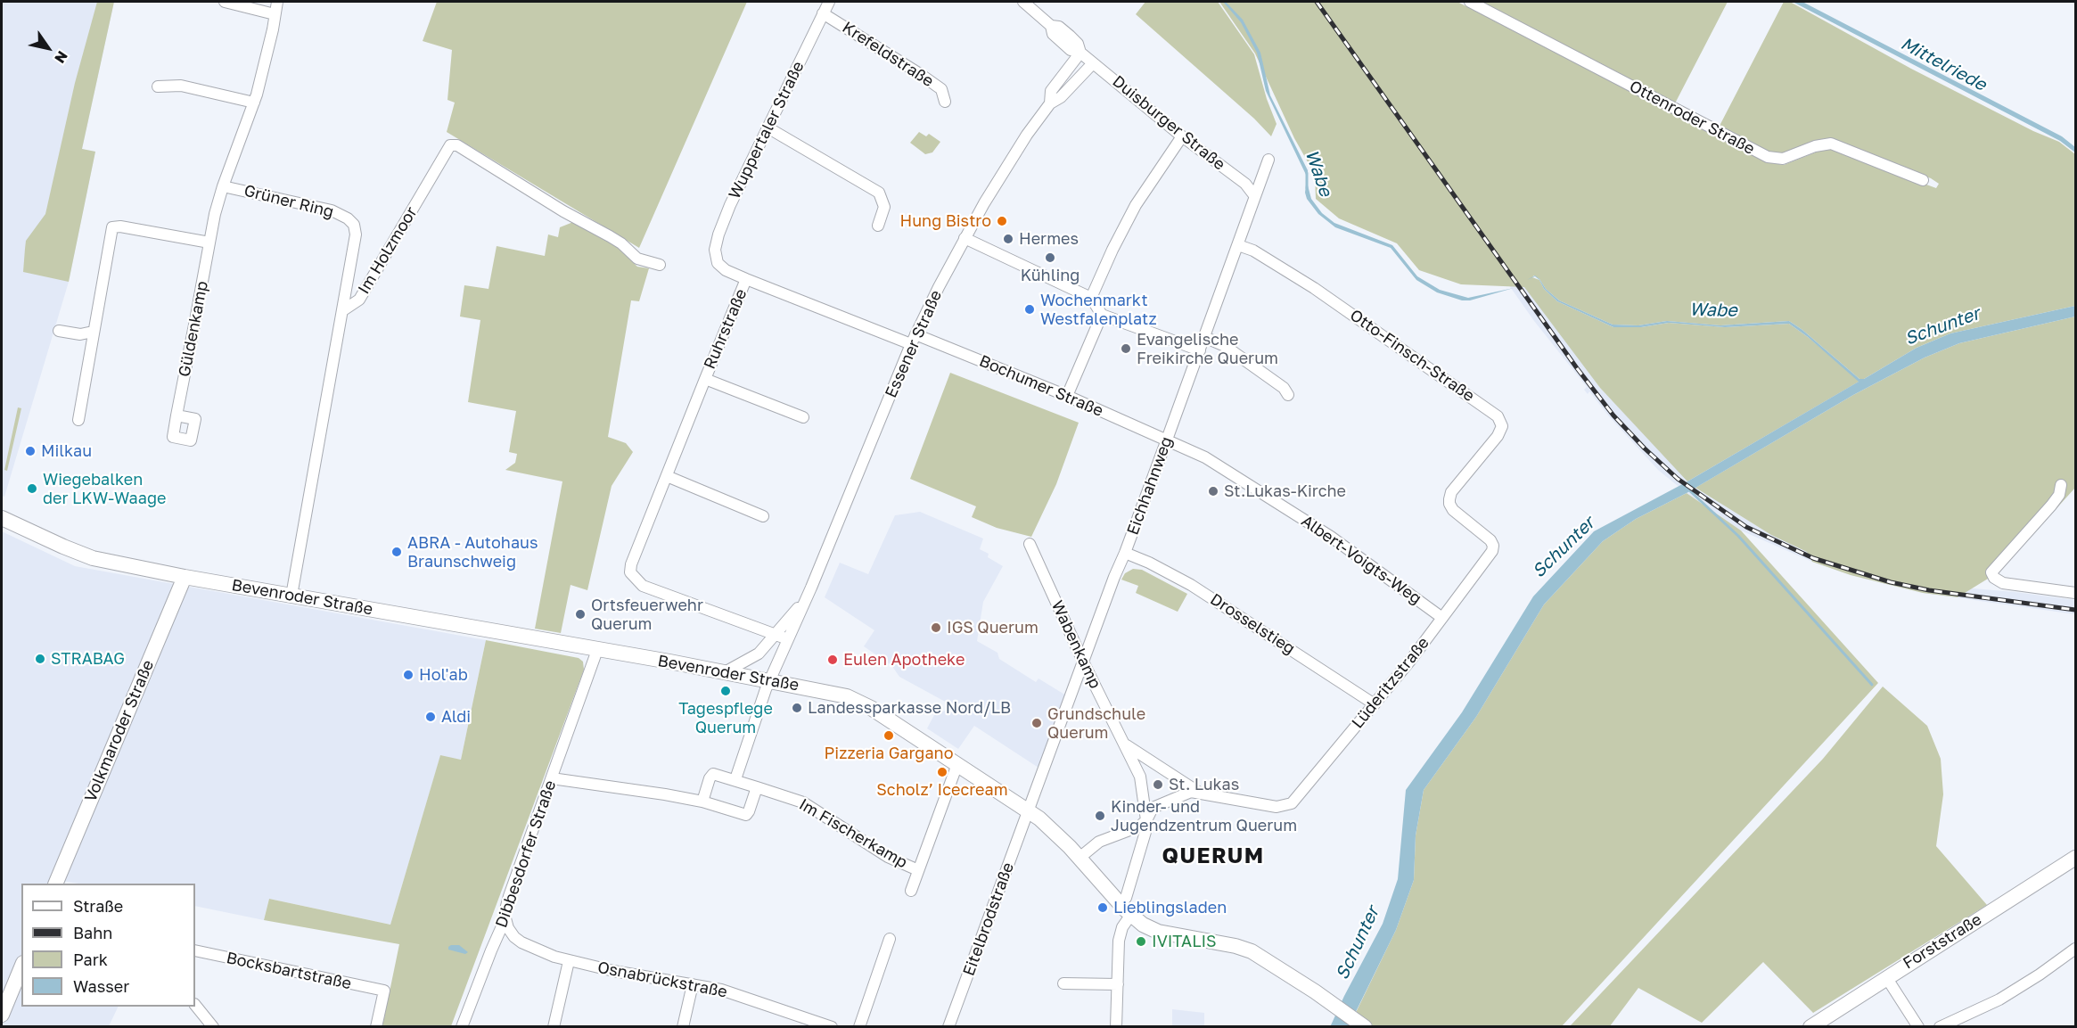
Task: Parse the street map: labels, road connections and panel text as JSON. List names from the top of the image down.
{
  "streets": {
    "main road": ["Bevenroder Straße", "Volkmaroder Straße", "Forststraße"],
    "street": [
      "Krefeldstraße",
      "Ottenroder Straße",
      "Duisburger Straße",
      "Wuppertaler Straße",
      "Grüner Ring",
      "Im Holzmoor",
      "Güldenkamp",
      "Ruhrstraße",
      "Essener Straße",
      "Otto-Finsch-Straße",
      "Bochumer Straße",
      "Eichhahnweg",
      "Albert-Voigts-Weg",
      "Drosselstieg",
      "Wabenkamp",
      "Lüderitzstraße",
      "Im Fischerkamp",
      "Dibbesdorfer Straße",
      "Eitelbrodstraße",
      "Bocksbartstraße",
      "Osnabrückstraße"
    ]
  },
  "crossings": [
    ["Krefeldstraße", "Wuppertaler Straße"],
    ["Duisburger Straße", "Essener Straße"],
    ["Duisburger Straße", "Eichhahnweg"],
    ["Wuppertaler Straße", "Bochumer Straße"],
    ["Grüner Ring", "Im Holzmoor"],
    ["Grüner Ring", "Güldenkamp"],
    ["Ruhrstraße", "Essener Straße"],
    ["Ruhrstraße", "Bochumer Straße"],
    ["Essener Straße", "Bochumer Straße"],
    ["Essener Straße", "Bevenroder Straße"],
    ["Otto-Finsch-Straße", "Eichhahnweg"],
    ["Otto-Finsch-Straße", "Lüderitzstraße"],
    ["Bochumer Straße", "Eichhahnweg"],
    ["Bochumer Straße", "Albert-Voigts-Weg"],
    ["Eichhahnweg", "Albert-Voigts-Weg"],
    ["Eichhahnweg", "Bevenroder Straße"],
    ["Eichhahnweg", "Drosselstieg"],
    ["Eichhahnweg", "Wabenkamp"],
    ["Eichhahnweg", "Eitelbrodstraße"],
    ["Albert-Voigts-Weg", "Lüderitzstraße"],
    ["Bevenroder Straße", "Wabenkamp"],
    ["Bevenroder Straße", "Volkmaroder Straße"],
    ["Bevenroder Straße", "Dibbesdorfer Straße"],
    ["Bevenroder Straße", "Eitelbrodstraße"],
    ["Drosselstieg", "Lüderitzstraße"],
    ["Dibbesdorfer Straße", "Osnabrückstraße"]
  ],
  "districts": ["QUERUM"],
  "water": ["Mittelriede", "Wabe", "Schunter"],
  "places": [
    "Hung Bistro",
    "Hermes",
    "Kühling",
    "Wochenmarkt Westfalenplatz",
    "Evangelische Freikirche Querum",
    "Milkau",
    "Wiegebalken der LKW-Waage",
    "St.Lukas-Kirche",
    "ABRA - Autohaus Braunschweig",
    "Ortsfeuerwehr Querum",
    "IGS Querum",
    "STRABAG",
    "Eulen Apotheke",
    "Hol'ab",
    "Tagespflege Querum",
    "Landessparkasse Nord/LB",
    "Aldi",
    "Grundschule Querum",
    "Pizzeria Gargano",
    "Scholz’ Icecream",
    "St. Lukas",
    "Kinder- und Jugendzentrum Querum",
    "Lieblingsladen",
    "IVITALIS"
  ],
  "legend": [
    "Straße",
    "Bahn",
    "Park",
    "Wasser"
  ],
  "north": "bottom right"
}
